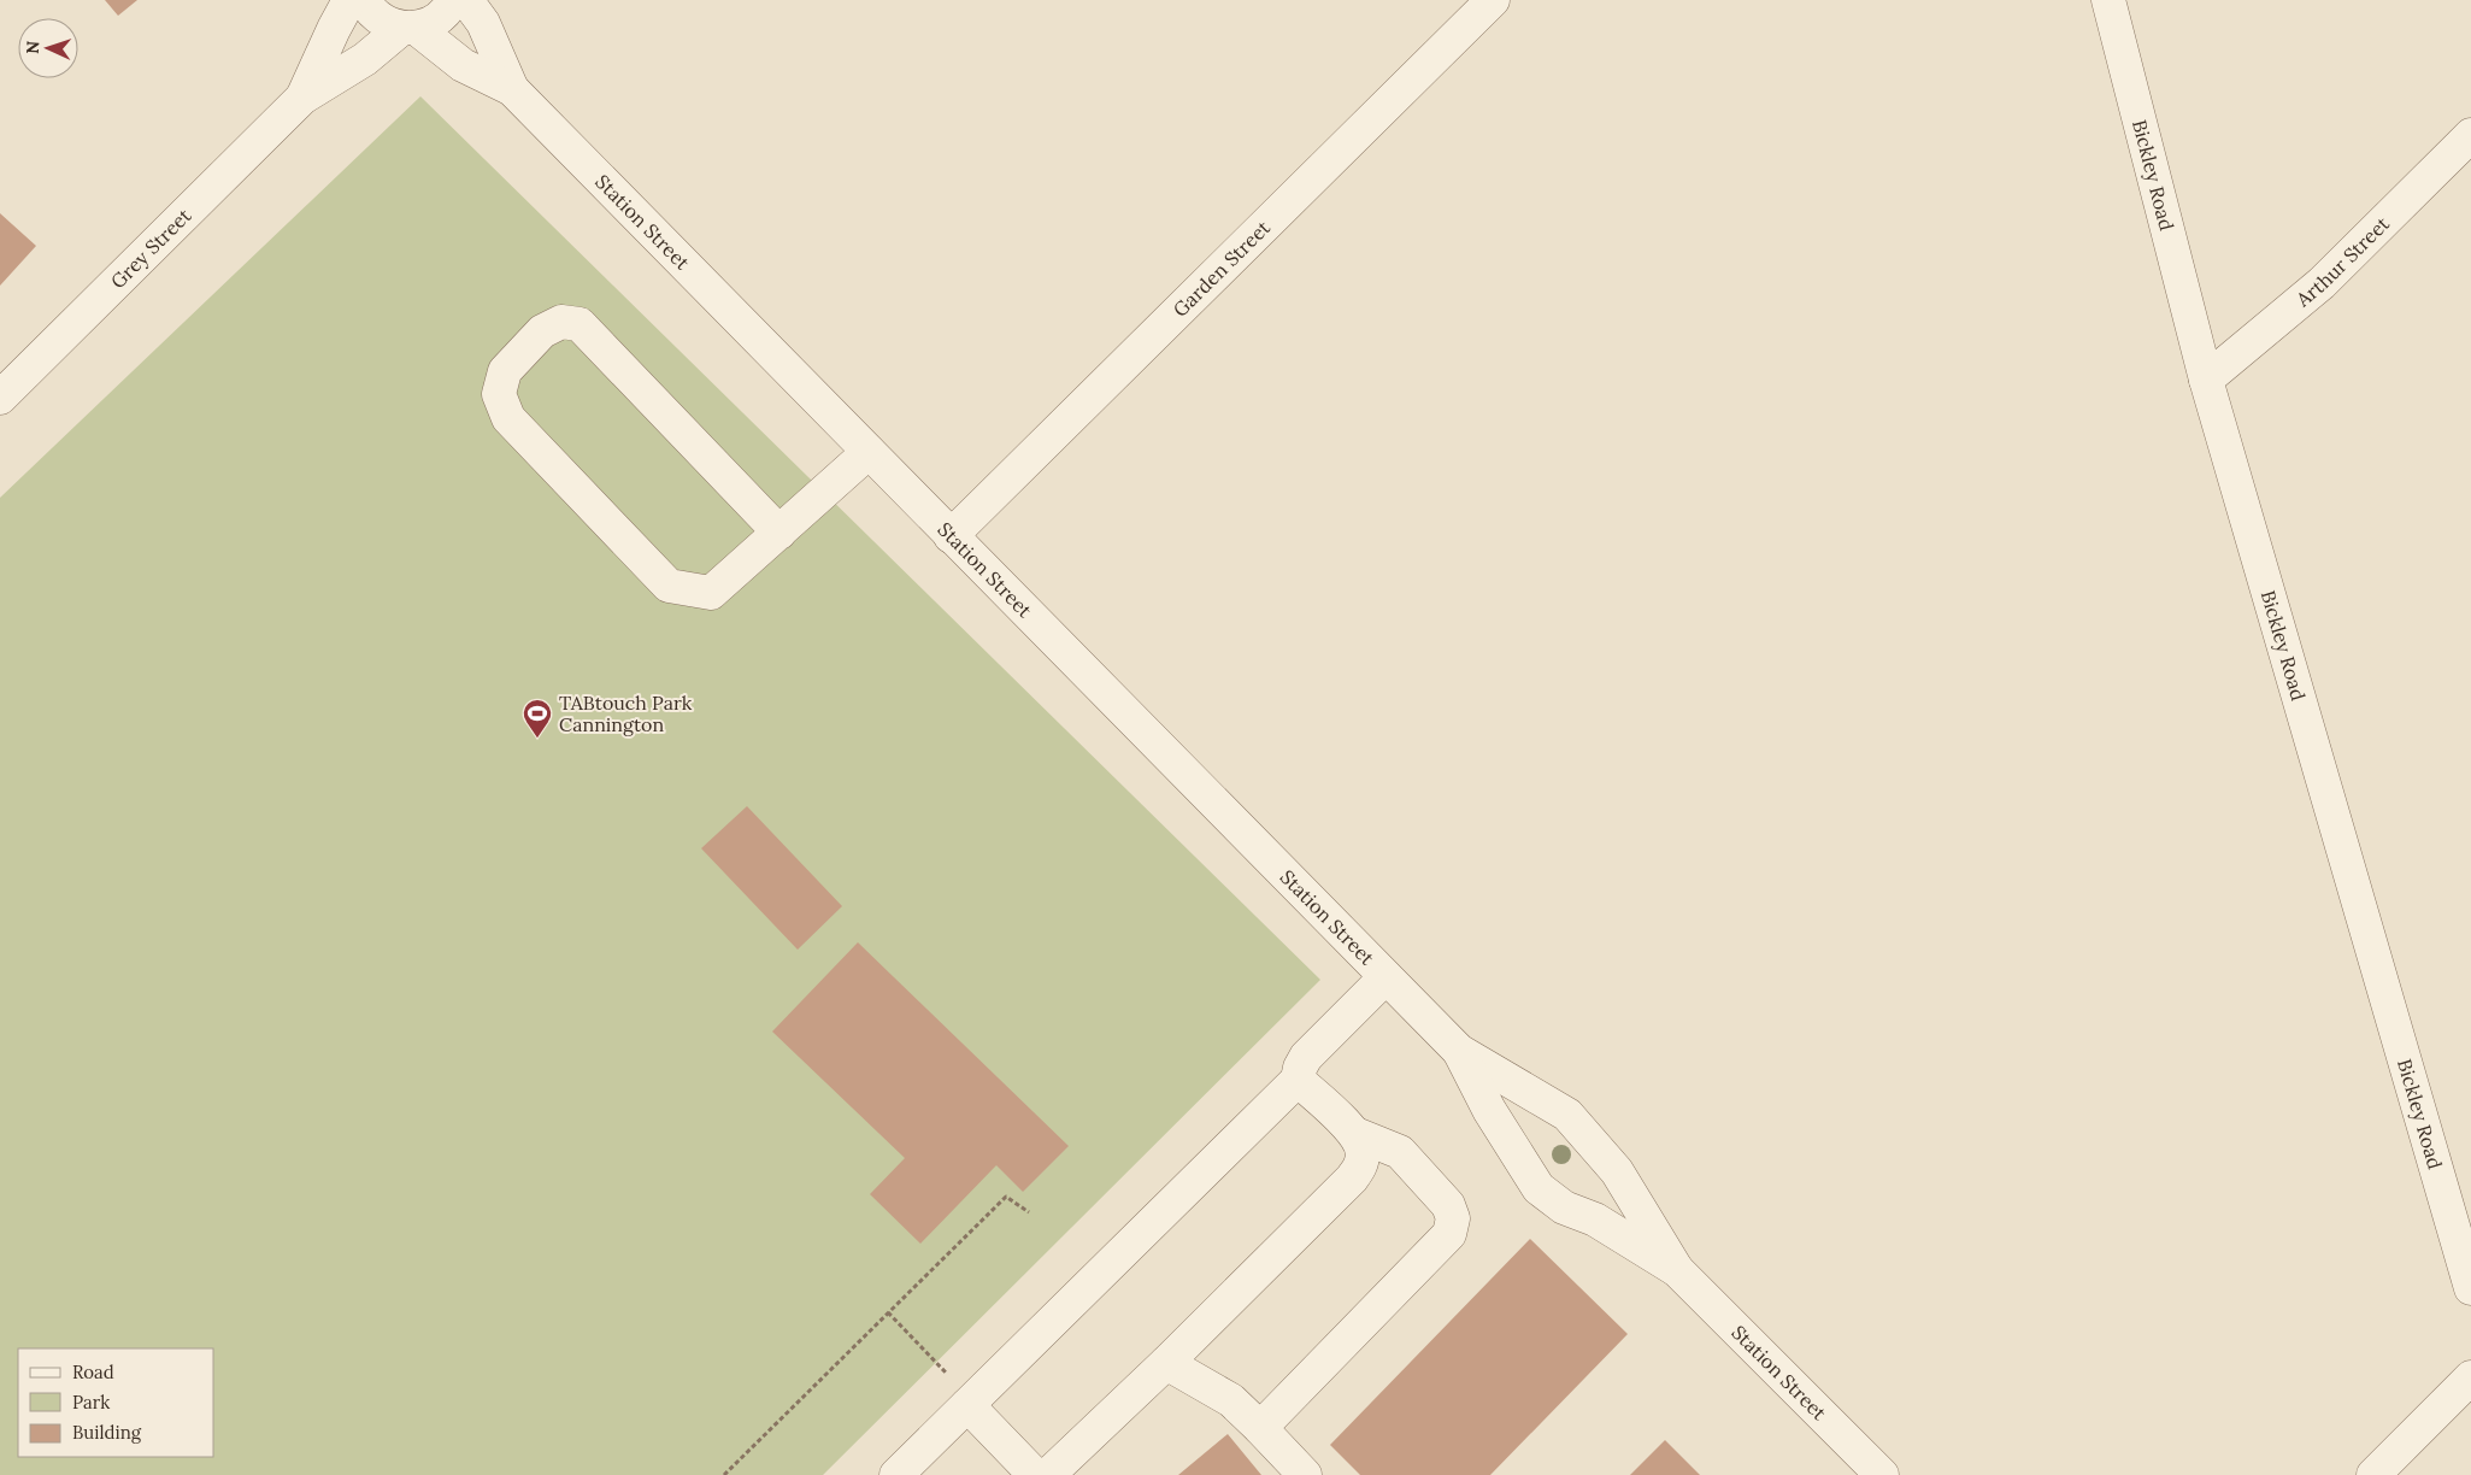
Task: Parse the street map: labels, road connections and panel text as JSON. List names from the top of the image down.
{
  "streets": {
    "street": [
      "Bickley Road",
      "Station Street",
      "Grey Street",
      "Arthur Street",
      "Garden Street"
    ]
  },
  "crossings": [
    ["Bickley Road", "Arthur Street"],
    ["Station Street", "Grey Street"],
    ["Station Street", "Garden Street"]
  ],
  "places": {
    "sports": ["TABtouch Park Cannington"]
  },
  "legend": ["Road", "Park", "Building"],
  "north": "left"
}
